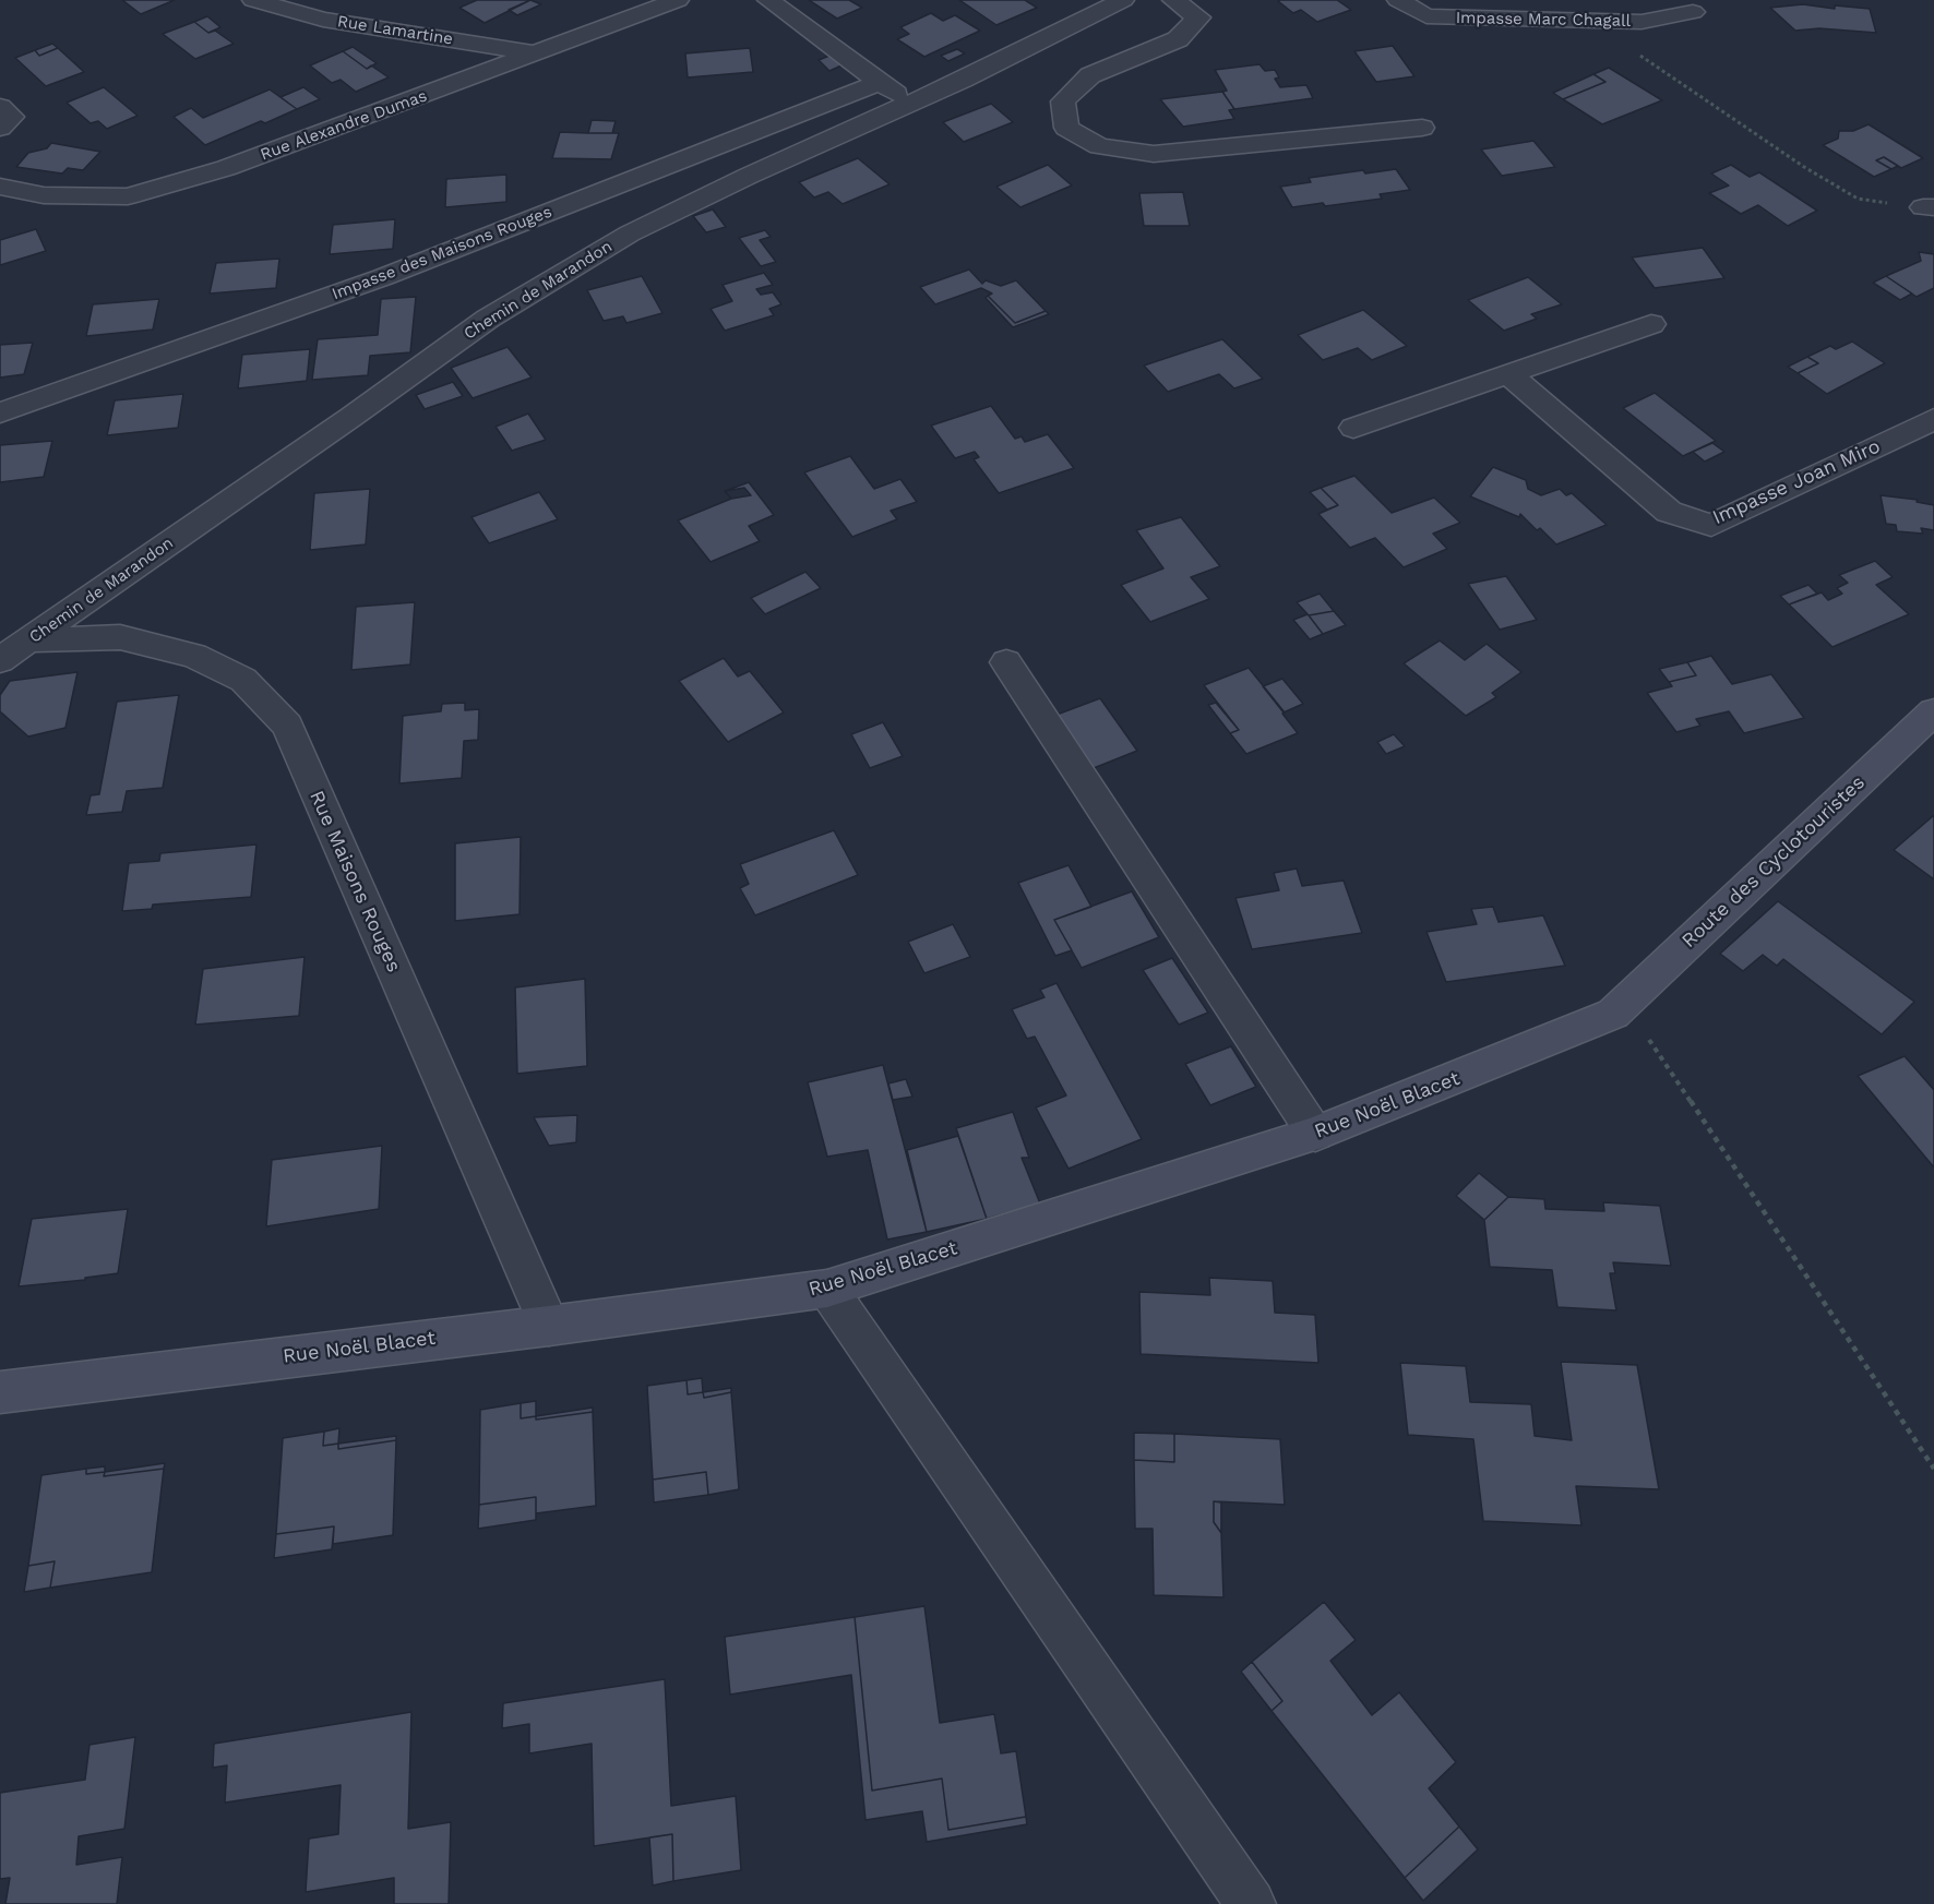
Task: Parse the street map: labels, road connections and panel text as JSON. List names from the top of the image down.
{
  "streets": {
    "street": [
      "Impasse Marc Chagall",
      "Rue Lamartine",
      "Rue Alexandre Dumas",
      "Impasse des Maisons Rouges",
      "Chemin de Marandon",
      "Impasse Joan Miro",
      "Route des Cyclotouristes",
      "Rue Maisons Rouges",
      "Rue Noël Blacet"
    ]
  },
  "crossings": [
    ["Rue Lamartine", "Rue Alexandre Dumas"],
    ["Chemin de Marandon", "Rue Maisons Rouges"],
    ["Route des Cyclotouristes", "Rue Noël Blacet"],
    ["Rue Maisons Rouges", "Rue Noël Blacet"]
  ]
}
